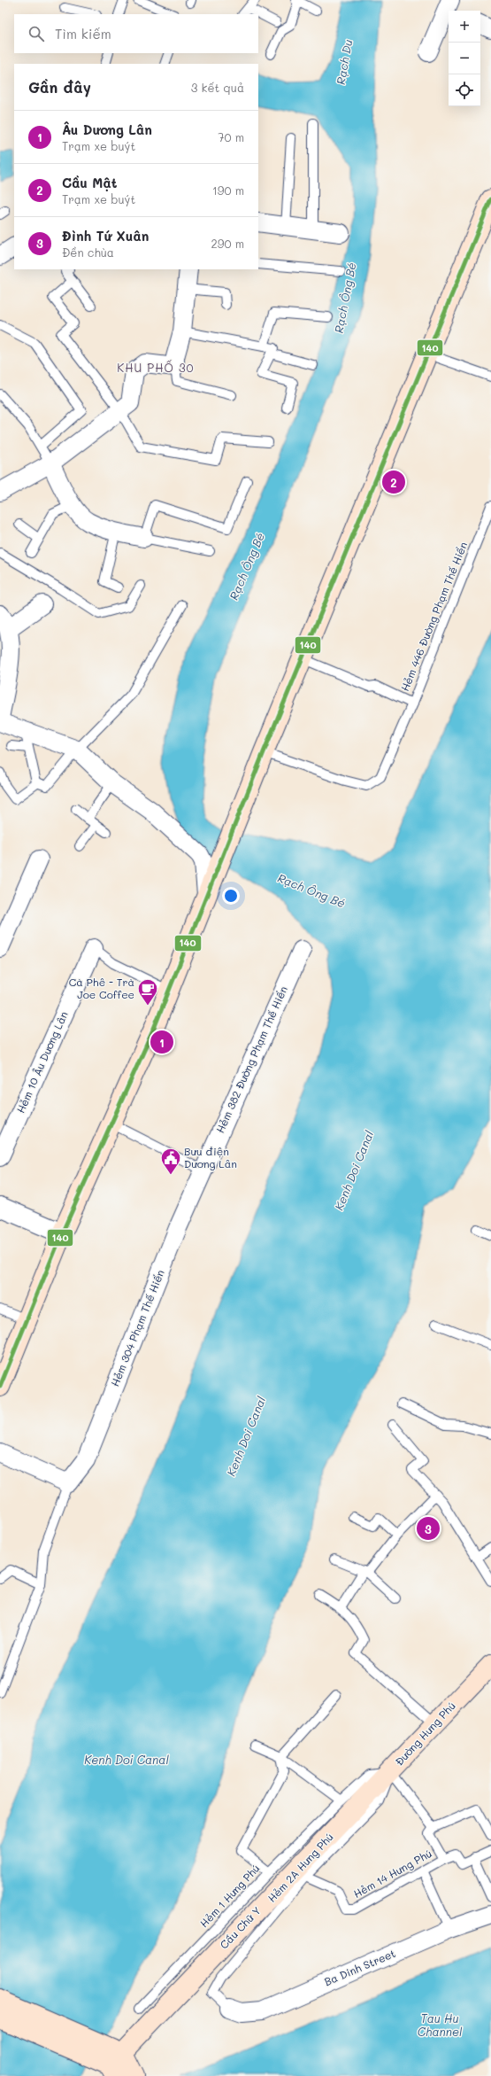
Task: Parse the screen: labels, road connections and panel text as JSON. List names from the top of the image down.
{
  "streets": {
    "main road": ["Đường Hưng Phú", "Cầu Chữ Y"],
    "street": [
      "Hẻm 382 Đường Phạm Thế Hiển",
      "Hẻm 10 Âu Dương Lân",
      "Hẻm 304 Phạm Thế Hiển",
      "Ba Dinh Street"
    ],
    "lane": [
      "Hẻm 446 Đường Phạm Thế Hiển",
      "Hẻm 2A Hưng Phú",
      "Hẻm 14 Hưng Phú",
      "Hẻm 1 Hưng Phú"
    ]
  },
  "crossings": [
    ["Hẻm 382 Đường Phạm Thế Hiển", "Hẻm 304 Phạm Thế Hiển"],
    ["Đường Hưng Phú", "Hẻm 2A Hưng Phú"],
    ["Đường Hưng Phú", "Hẻm 1 Hưng Phú"],
    ["Đường Hưng Phú", "Cầu Chữ Y"],
    ["Hẻm 2A Hưng Phú", "Hẻm 14 Hưng Phú"],
    ["Hẻm 2A Hưng Phú", "Ba Dinh Street"],
    ["Hẻm 1 Hưng Phú", "Cầu Chữ Y"]
  ],
  "districts": ["KHU PHỐ 30"],
  "water": [
    "Rạch Du",
    "Rạch Ông Bé",
    "Kenh Doi Canal",
    "Tau Hu Channel"
  ],
  "places": {
    "cafe": ["Cà Phê - Trà Joe Coffee"],
    "public building": ["Bưu điện Dương Lân"]
  },
  "lines": ["transit line 140"],
  "page": {
    "map_buttons": ["+", "−"],
    "search": "Tìm kiếm",
    "heading": ["Gần đây", "3 kết quả"],
    "list": [
      {
        "mark": "1",
        "name": "Âu Dương Lân",
        "note": "Trạm xe buýt",
        "value": "70 m"
      },
      {
        "mark": "2",
        "name": "Cầu Mật",
        "note": "Trạm xe buýt",
        "value": "190 m"
      },
      {
        "mark": "3",
        "name": "Đình Tứ Xuân",
        "note": "Đền chùa",
        "value": "290 m"
      }
    ],
    "pins": ["2", "1", "3"]
  }
}
